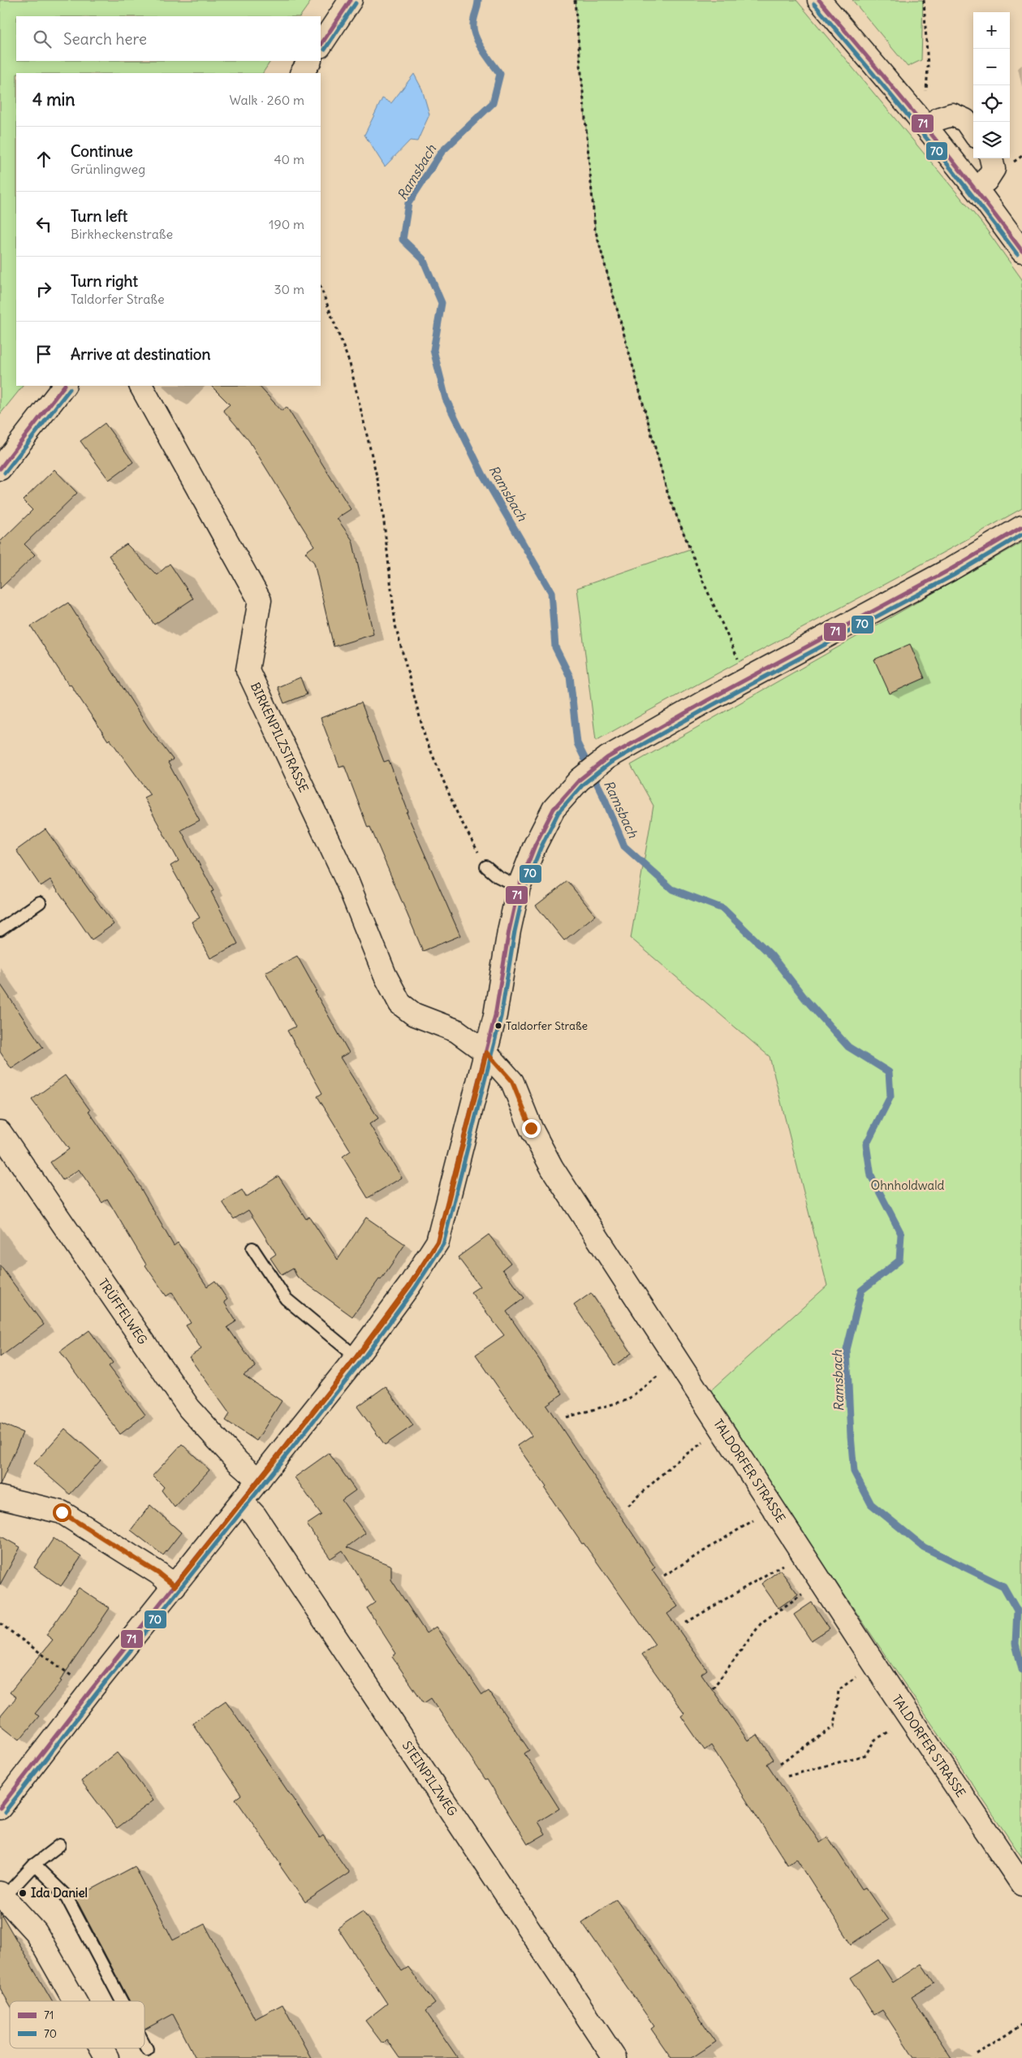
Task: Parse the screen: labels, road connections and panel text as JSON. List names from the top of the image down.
{
  "streets": {
    "street": [
      "BIRKENPILZSTRASSE",
      "TRÜFFELWEG",
      "TALDORFER STRASSE",
      "STEINPILZWEG"
    ]
  },
  "crossings": [
    ["BIRKENPILZSTRASSE", "TALDORFER STRASSE"]
  ],
  "water": ["Ramsbach"],
  "parks": ["Ohnholdwald"],
  "places": ["Taldorfer Straße", "Ida Daniel"],
  "lines": ["transit line 71", "transit line 70"],
  "legend": ["71", "70"],
  "page": {
    "map_buttons": ["+", "−"],
    "search": "Search here",
    "heading": ["4 min", "Walk · 260 m"],
    "list": [
      ["Continue", "Grünlingweg", "40 m"],
      ["Turn left", "Birkheckenstraße", "190 m"],
      ["Turn right", "Taldorfer Straße", "30 m"],
      "Arrive at destination"
    ]
  }
}
